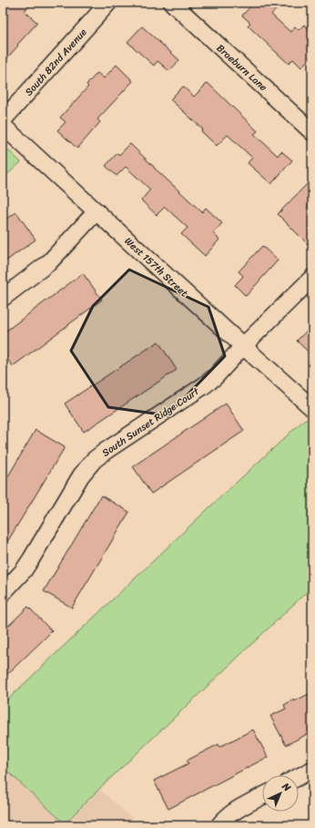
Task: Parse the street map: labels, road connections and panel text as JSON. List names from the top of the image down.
{
  "streets": {
    "street": [
      "South 82nd Avenue",
      "Braeburn Lane",
      "West 157th Street",
      "South Sunset Ridge Court"
    ]
  },
  "crossings": [
    ["West 157th Street", "South Sunset Ridge Court"]
  ],
  "north": "top right"
}
